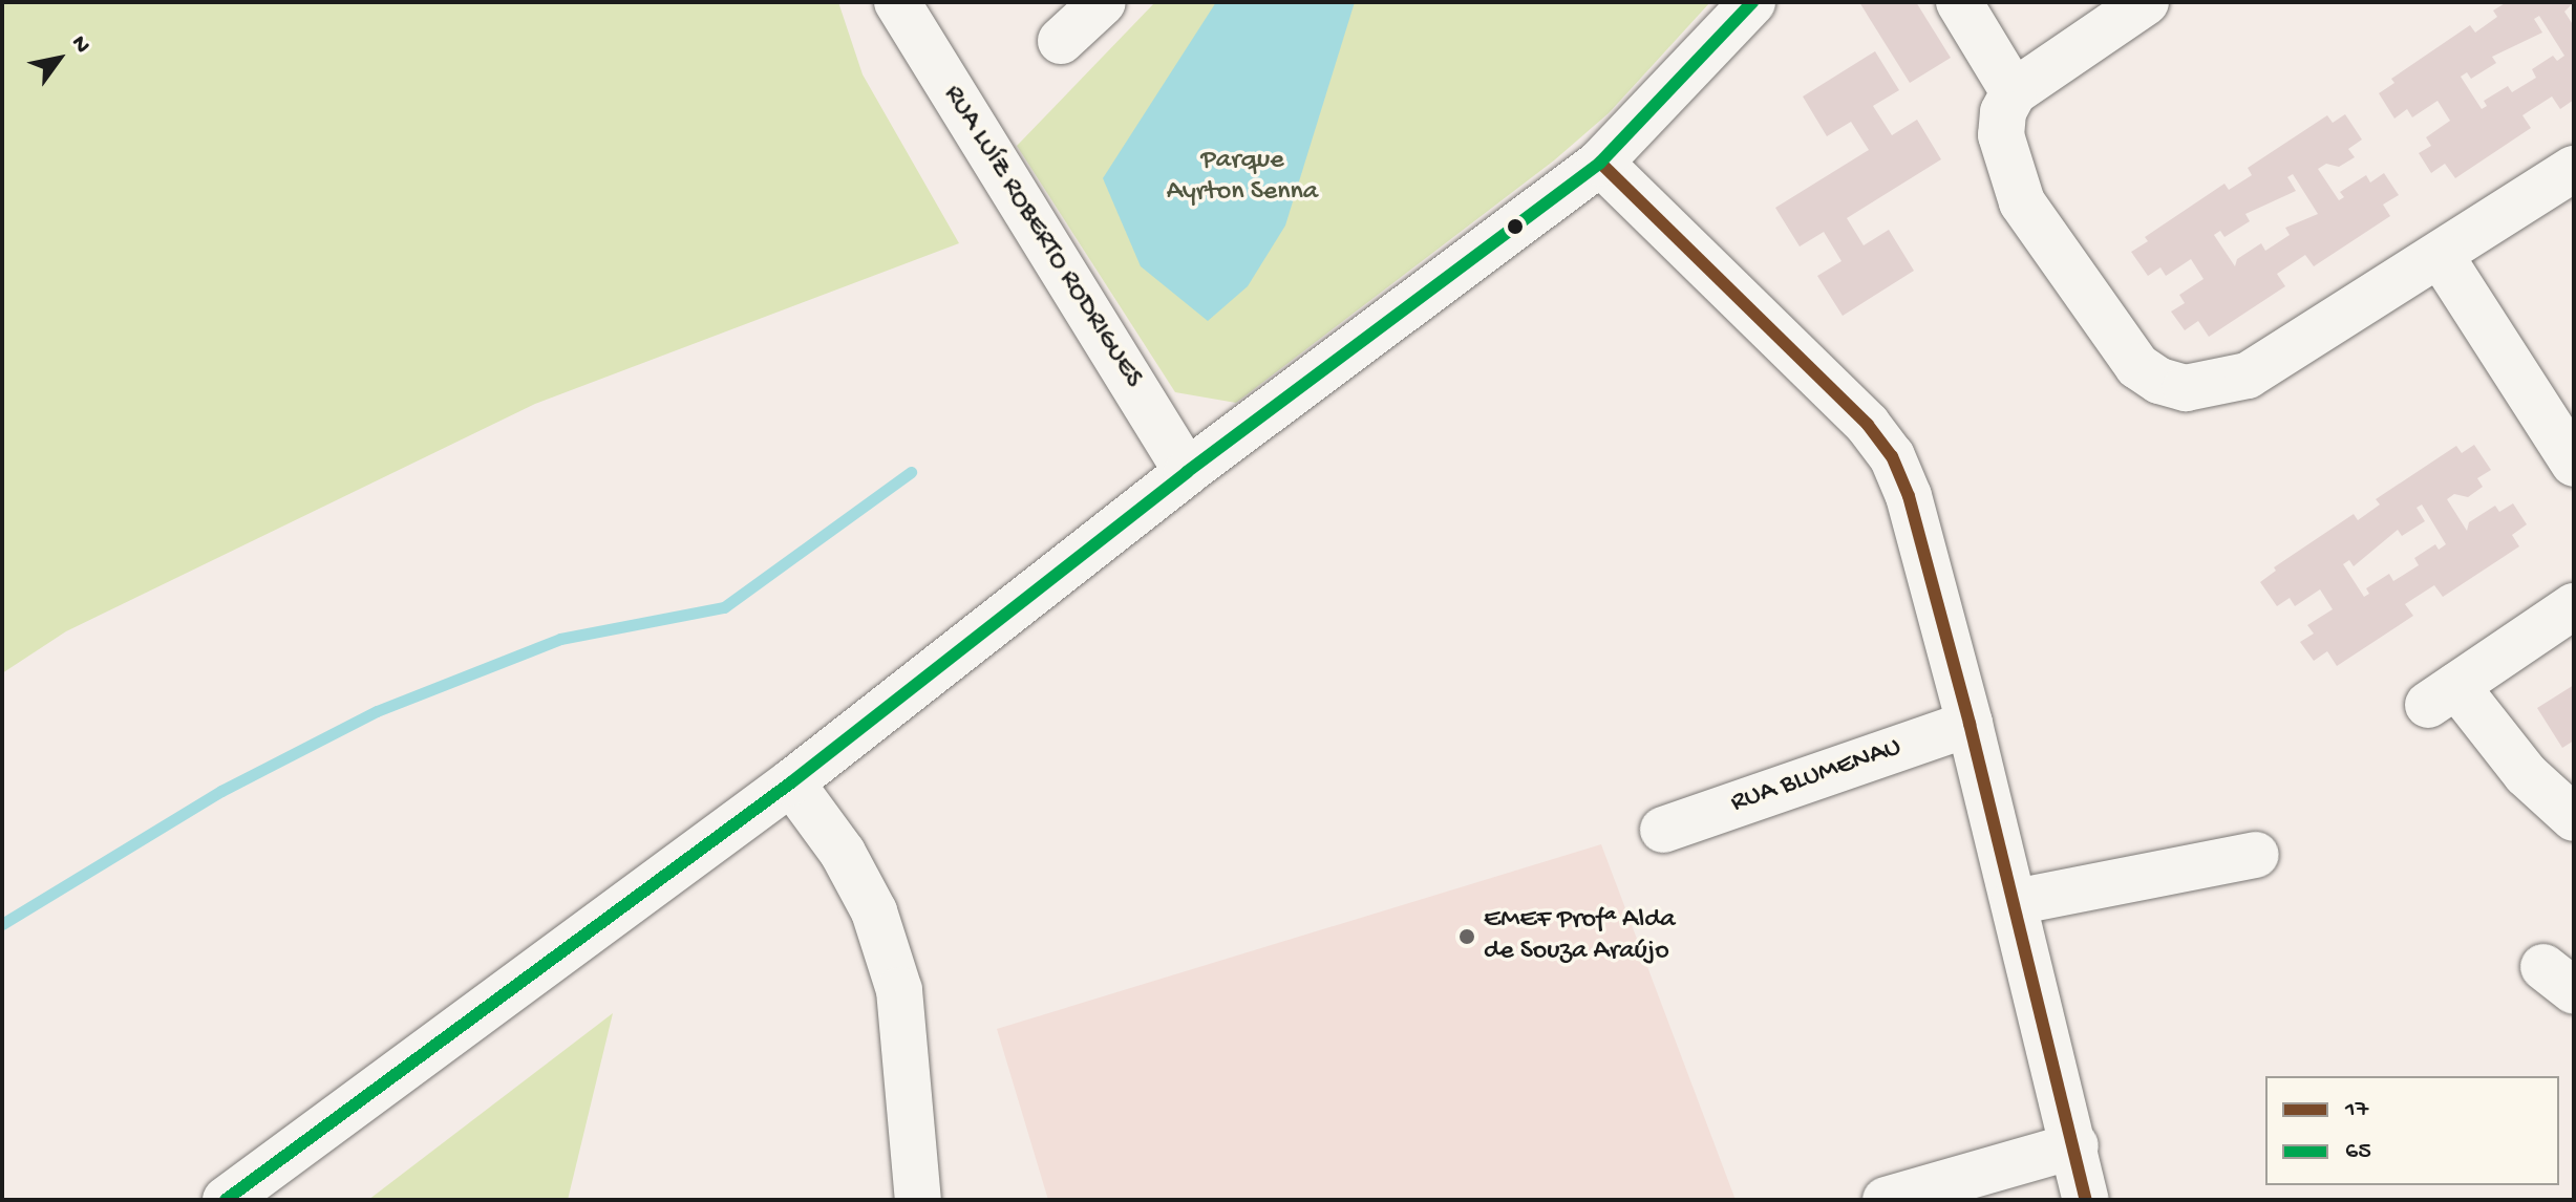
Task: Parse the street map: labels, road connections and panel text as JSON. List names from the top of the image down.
{
  "streets": {
    "street": ["RUA LUÍZ ROBERTO RODRIGUES", "RUA BLUMENAU"]
  },
  "parks": ["Parque Ayrton Senna"],
  "places": ["EMEF Profª Alda de Souza Araújo"],
  "lines": ["transit line 65", "transit line 17"],
  "legend": ["17", "65"],
  "north": "top right"
}
